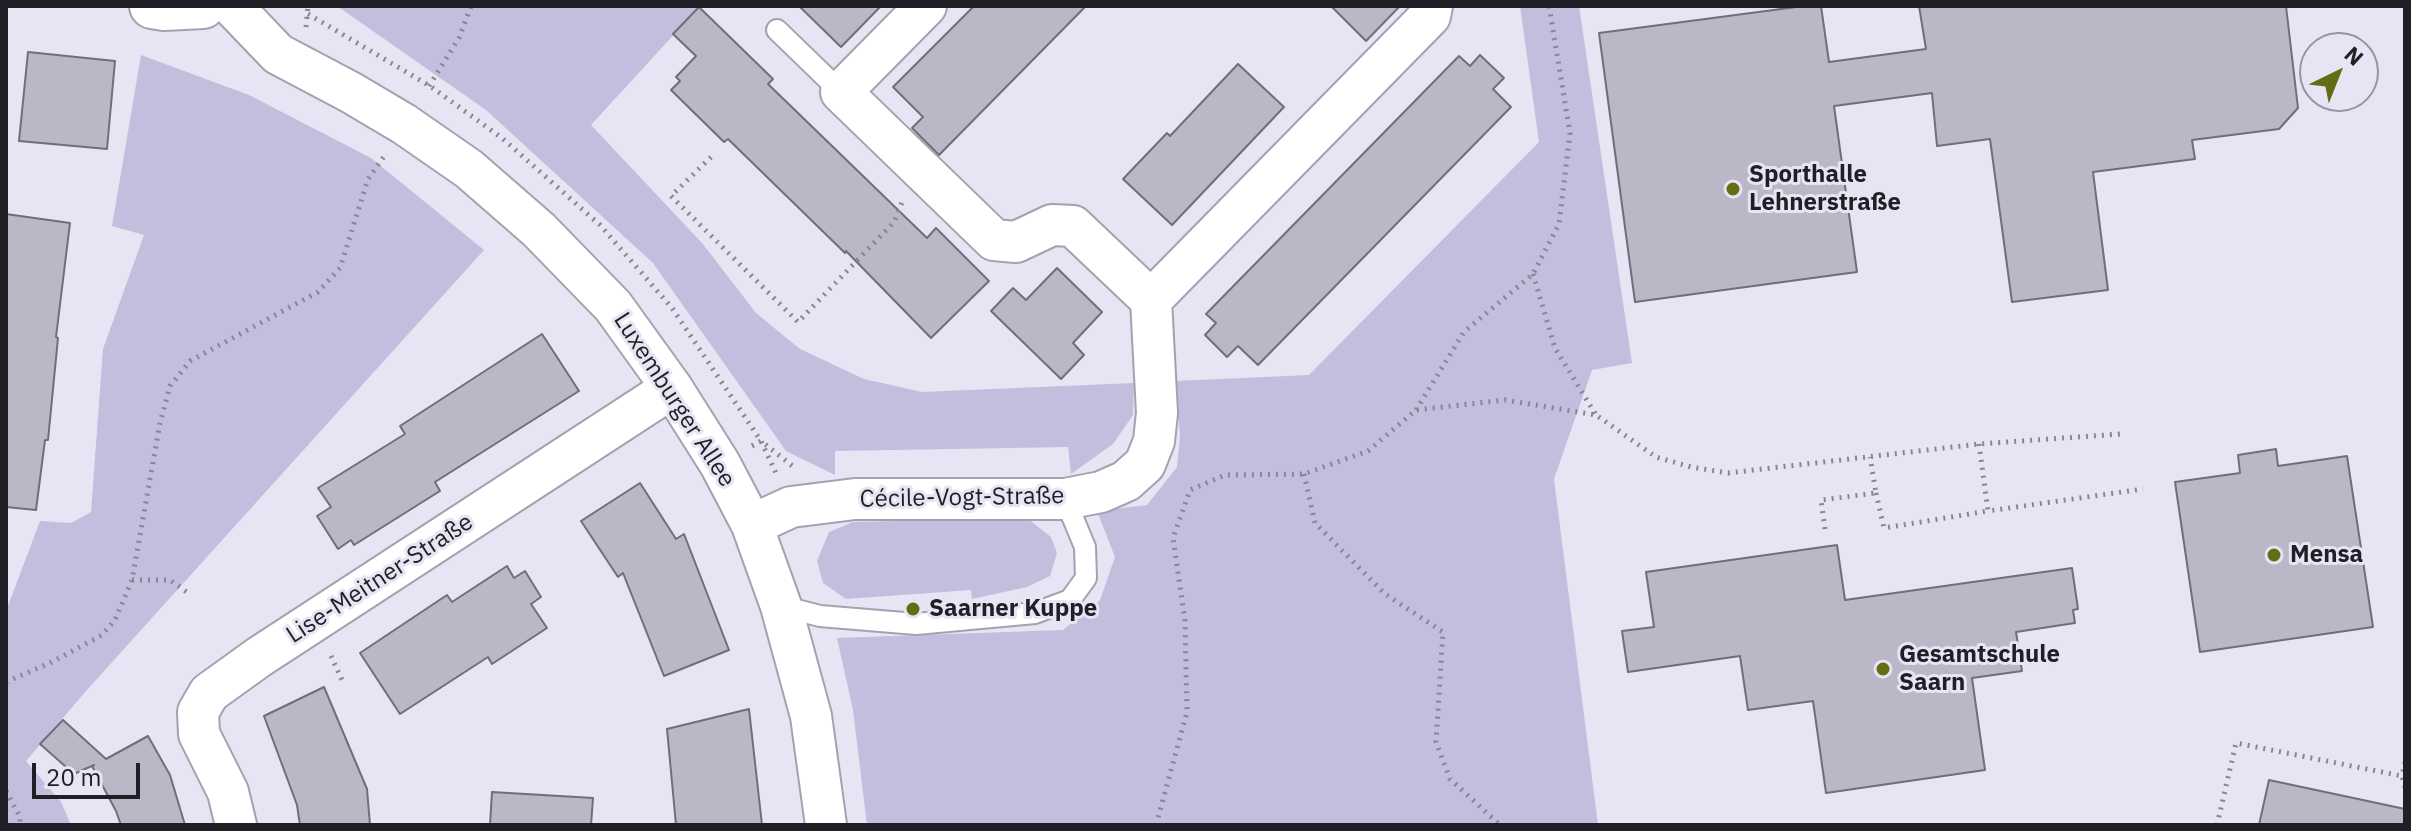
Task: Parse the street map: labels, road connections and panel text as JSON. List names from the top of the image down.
{
  "streets": {
    "street": ["Luxemburger Allee", "Cécile-Vogt-Straße", "Lise-Meitner-Straße"]
  },
  "crossings": [
    ["Luxemburger Allee", "Cécile-Vogt-Straße"],
    ["Luxemburger Allee", "Lise-Meitner-Straße"]
  ],
  "places": [
    "Sporthalle Lehnerstraße",
    "Mensa",
    "Saarner Kuppe",
    "Gesamtschule Saarn"
  ],
  "scale_bar": "20 m",
  "north": "top right"
}
